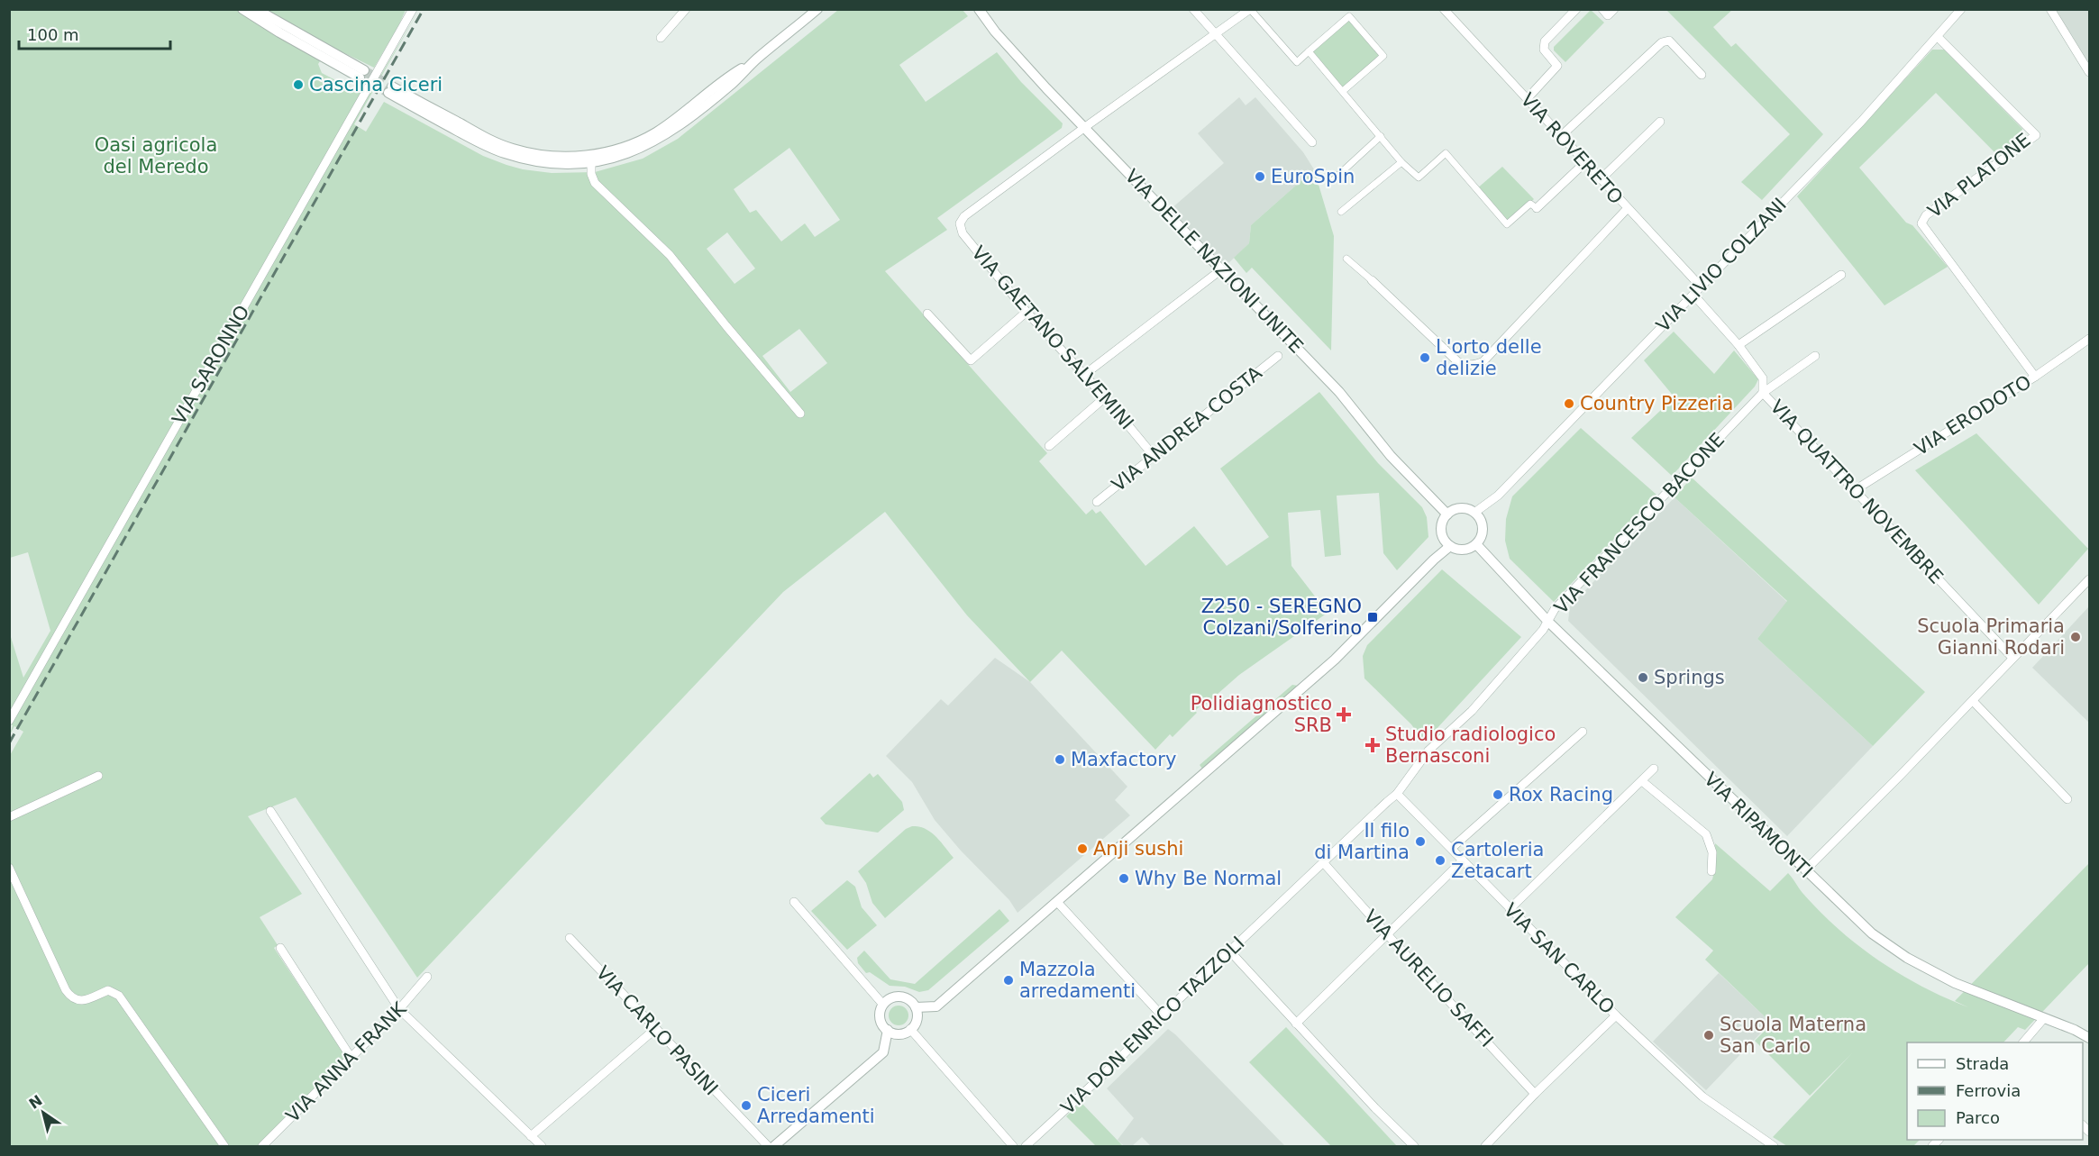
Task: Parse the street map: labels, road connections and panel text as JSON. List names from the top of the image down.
{
  "streets": {
    "street": [
      "VIA ROVERETO",
      "VIA PLATONE",
      "VIA DELLE NAZIONI UNITE",
      "VIA LIVIO COLZANI",
      "VIA GAETANO SALVEMINI",
      "VIA SARONNO",
      "VIA ERODOTO",
      "VIA ANDREA COSTA",
      "VIA QUATTRO NOVEMBRE",
      "VIA FRANCESCO BACONE",
      "VIA RIPAMONTI",
      "VIA SAN CARLO",
      "VIA AURELIO SAFFI",
      "VIA DON ENRICO TAZZOLI",
      "VIA CARLO PASINI",
      "VIA ANNA FRANK"
    ]
  },
  "crossings": [
    ["VIA ROVERETO", "VIA LIVIO COLZANI"],
    ["VIA PLATONE", "VIA LIVIO COLZANI"],
    ["VIA PLATONE", "VIA ERODOTO"],
    ["VIA DELLE NAZIONI UNITE", "VIA LIVIO COLZANI"],
    ["VIA DELLE NAZIONI UNITE", "VIA GAETANO SALVEMINI"],
    ["VIA DELLE NAZIONI UNITE", "VIA RIPAMONTI"],
    ["VIA LIVIO COLZANI", "VIA QUATTRO NOVEMBRE"],
    ["VIA LIVIO COLZANI", "VIA RIPAMONTI"],
    ["VIA GAETANO SALVEMINI", "VIA ANDREA COSTA"],
    ["VIA ERODOTO", "VIA QUATTRO NOVEMBRE"],
    ["VIA QUATTRO NOVEMBRE", "VIA FRANCESCO BACONE"],
    ["VIA FRANCESCO BACONE", "VIA RIPAMONTI"],
    ["VIA FRANCESCO BACONE", "VIA SAN CARLO"],
    ["VIA FRANCESCO BACONE", "VIA DON ENRICO TAZZOLI"],
    ["VIA SAN CARLO", "VIA DON ENRICO TAZZOLI"],
    ["VIA AURELIO SAFFI", "VIA DON ENRICO TAZZOLI"]
  ],
  "parks": ["Oasi agricola del Meredo"],
  "places": {
    "other": [
      "Cascina Ciceri",
      "EuroSpin",
      "L'orto delle delizie",
      "Country Pizzeria",
      "Scuola Primaria Gianni Rodari",
      "Springs",
      "Maxfactory",
      "Rox Racing",
      "Il filo di Martina",
      "Anji sushi",
      "Cartoleria Zetacart",
      "Why Be Normal",
      "Mazzola arredamenti",
      "Scuola Materna San Carlo",
      "Ciceri Arredamenti"
    ],
    "transit": ["Z250 - SEREGNO Colzani/Solferino"],
    "health": ["Polidiagnostico SRB", "Studio radiologico Bernasconi"]
  },
  "legend": ["Strada", "Ferrovia", "Parco"],
  "scale_bar": "100 m",
  "north": "top left"
}
